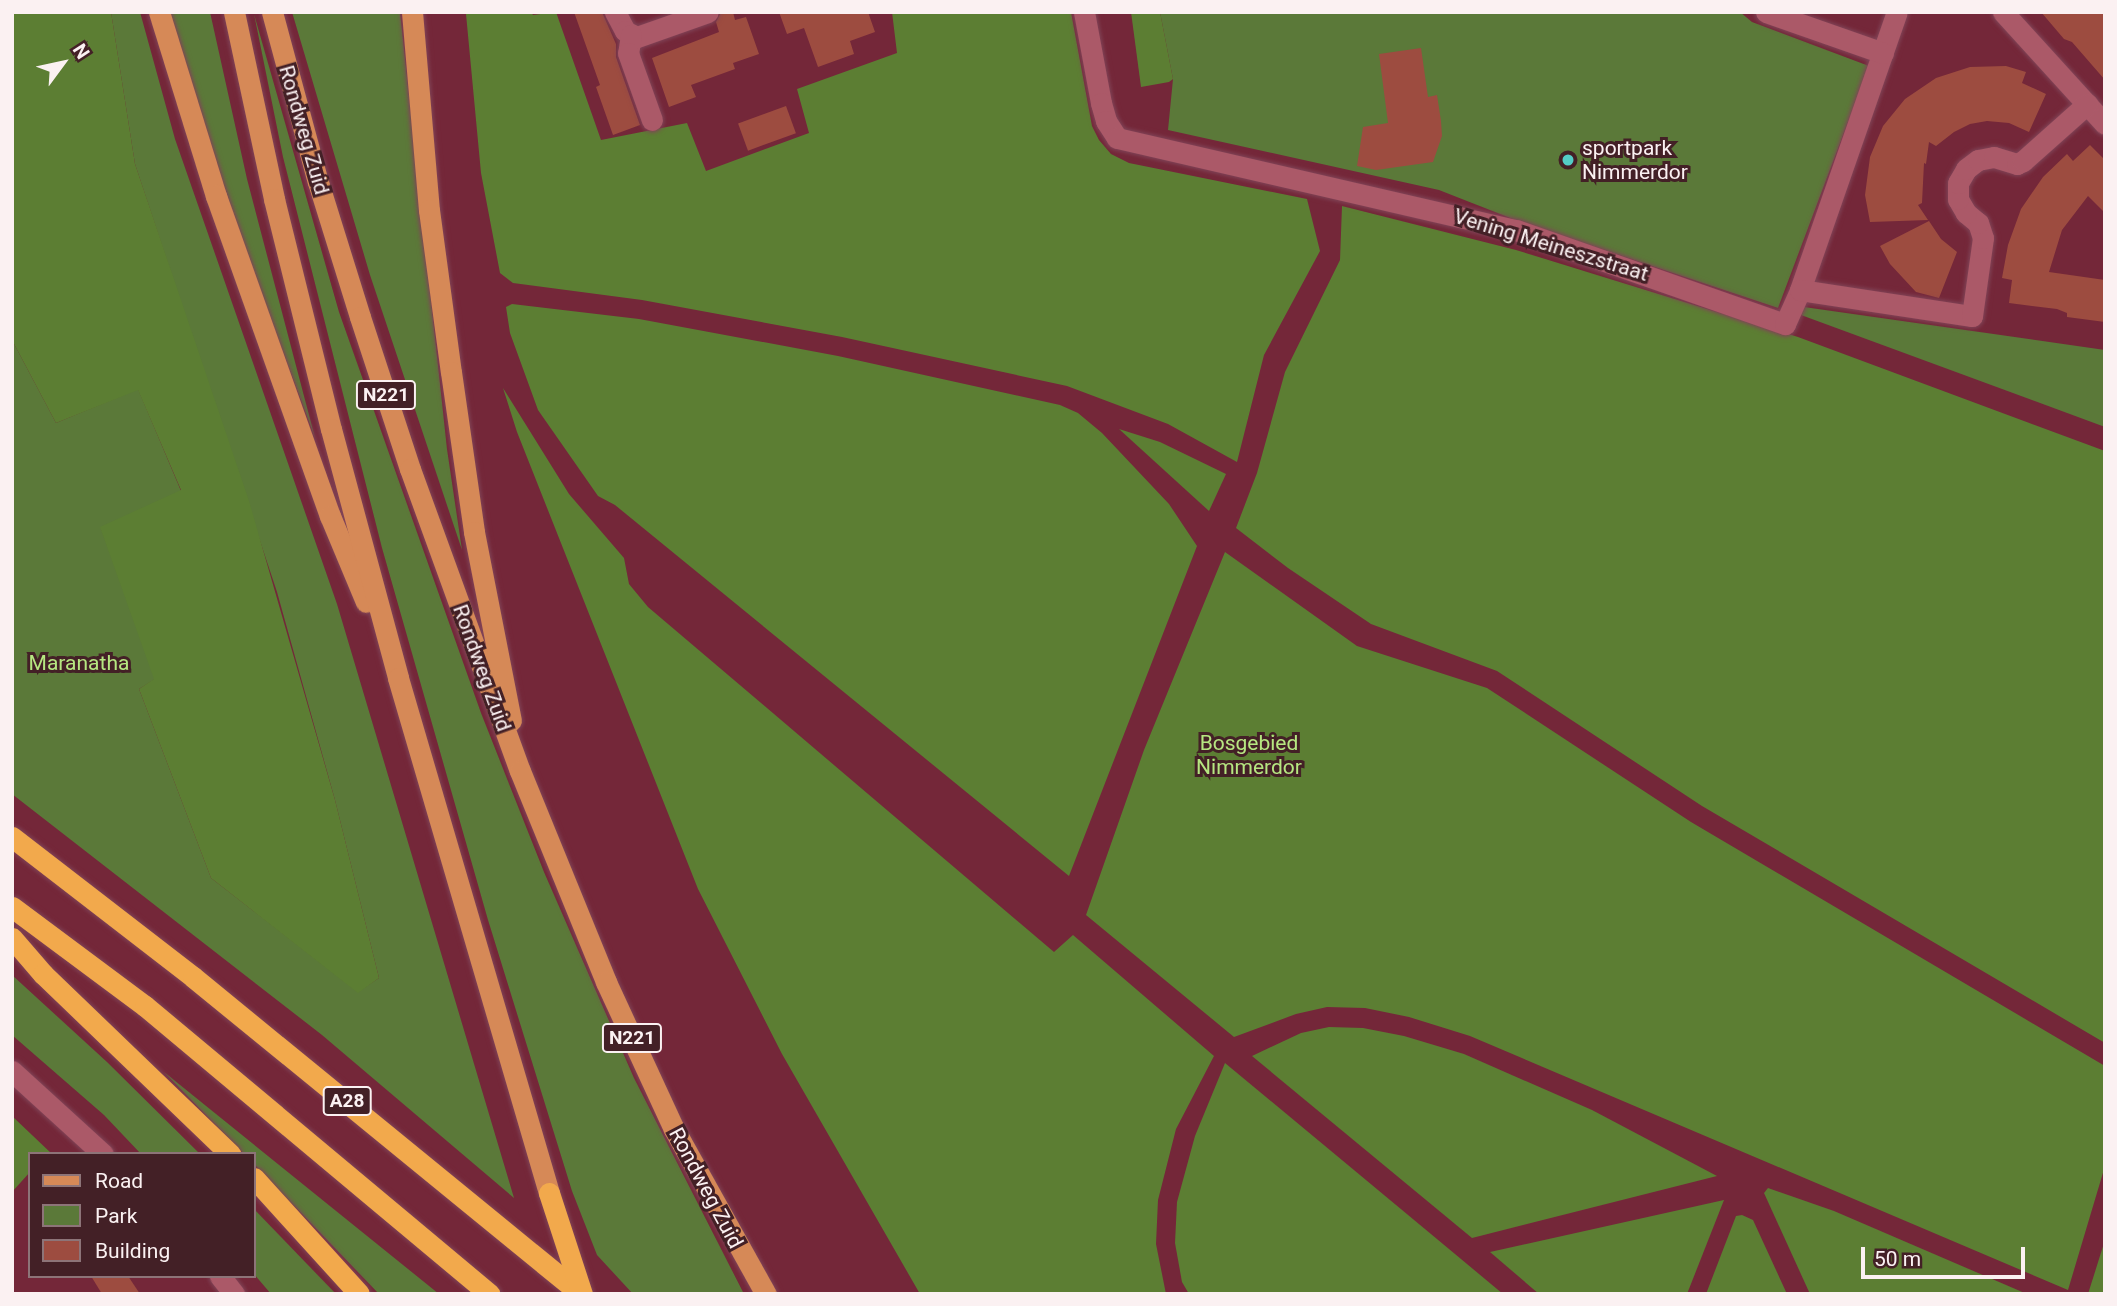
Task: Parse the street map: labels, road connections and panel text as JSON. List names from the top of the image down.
{
  "streets": {
    "highway": ["A28"],
    "main road": ["Rondweg Zuid", "N221"],
    "street": ["Vening Meineszstraat"]
  },
  "crossings": [
    ["Rondweg Zuid", "N221"],
    ["Rondweg Zuid", "A28"]
  ],
  "parks": ["Maranatha", "Bosgebied Nimmerdor"],
  "places": ["sportpark Nimmerdor"],
  "legend": ["Road", "Park", "Building"],
  "scale_bar": "50 m",
  "north": "top right"
}
